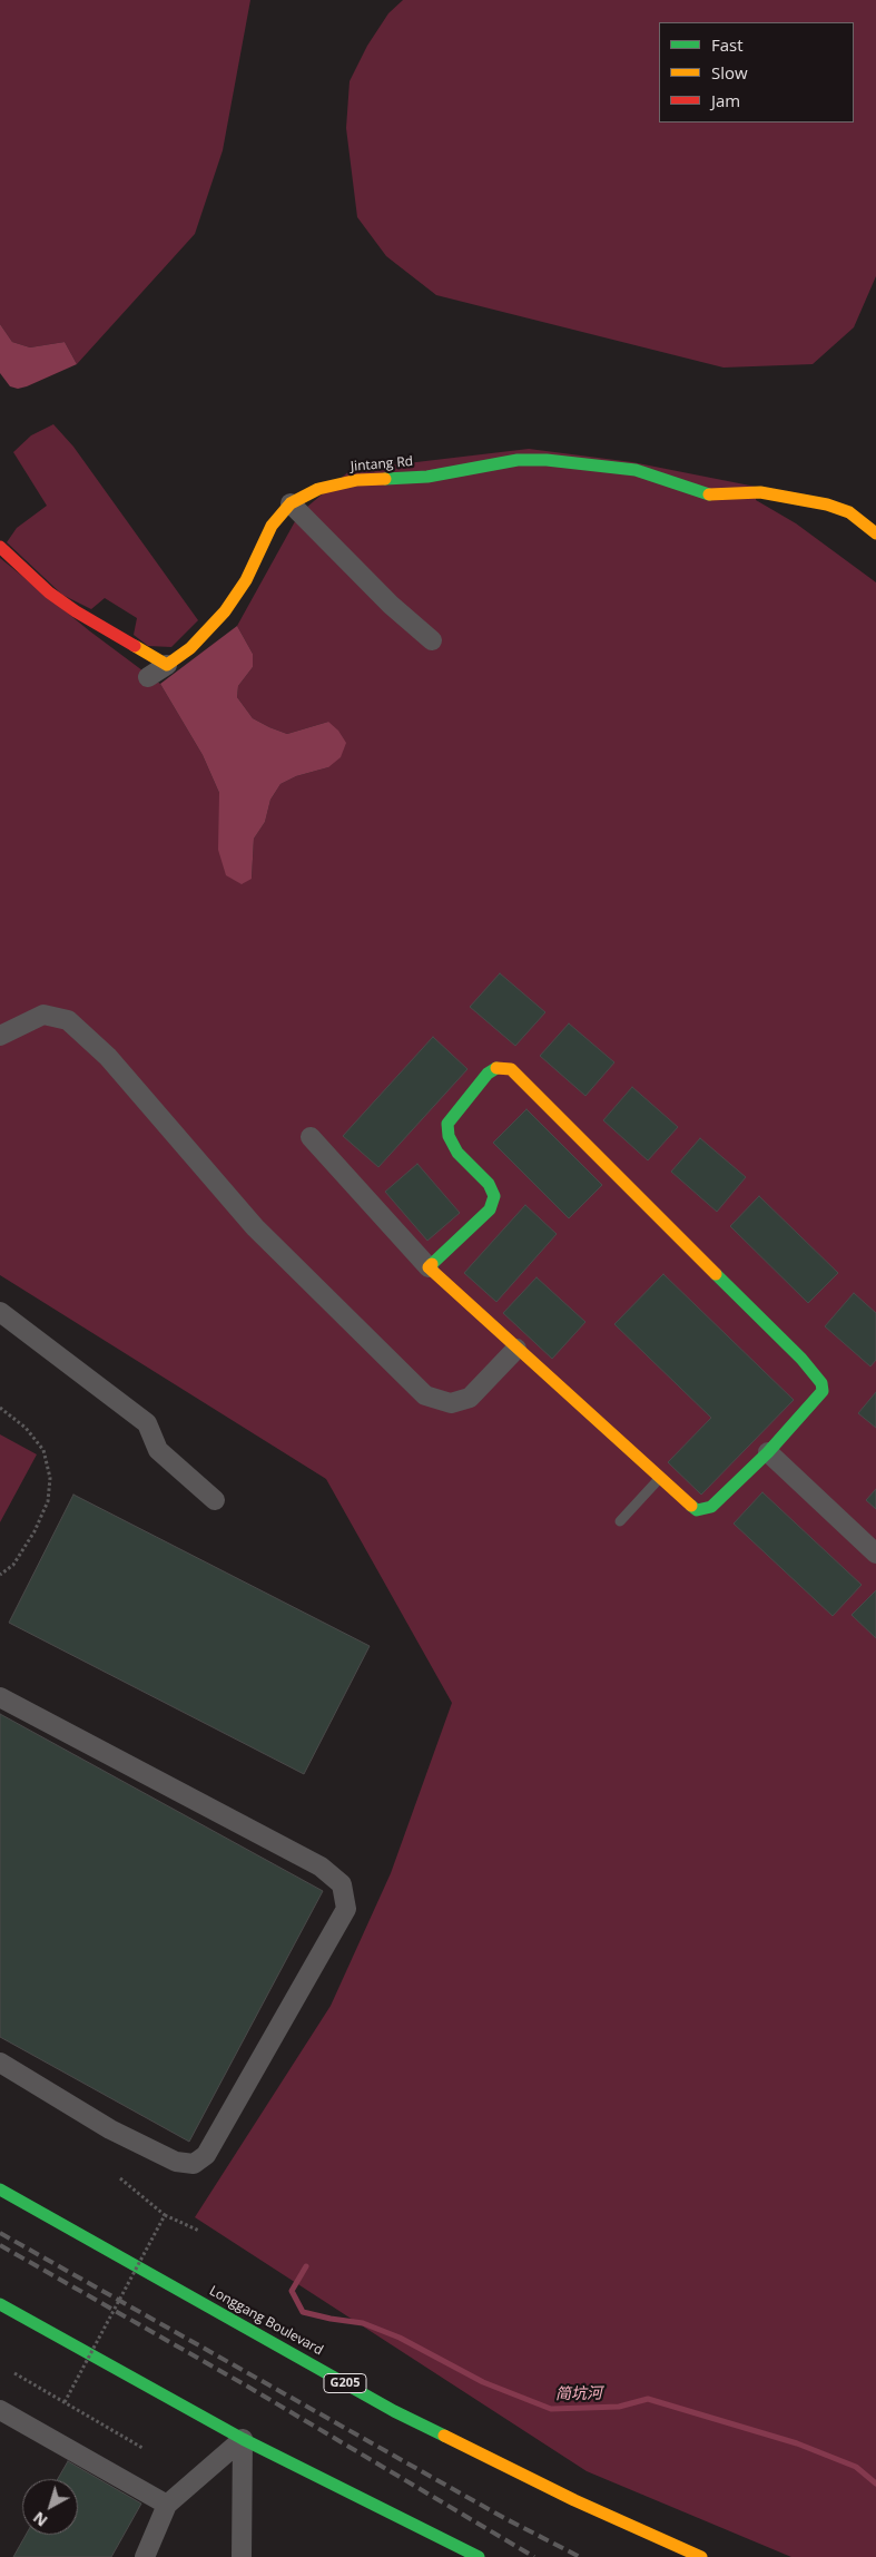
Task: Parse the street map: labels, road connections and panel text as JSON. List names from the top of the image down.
{
  "streets": {
    "main road": ["Jintang Rd", "Longgang Boulevard", "G205"]
  },
  "water": ["简坑河"],
  "legend": ["Fast", "Slow", "Jam"],
  "north": "bottom left"
}
